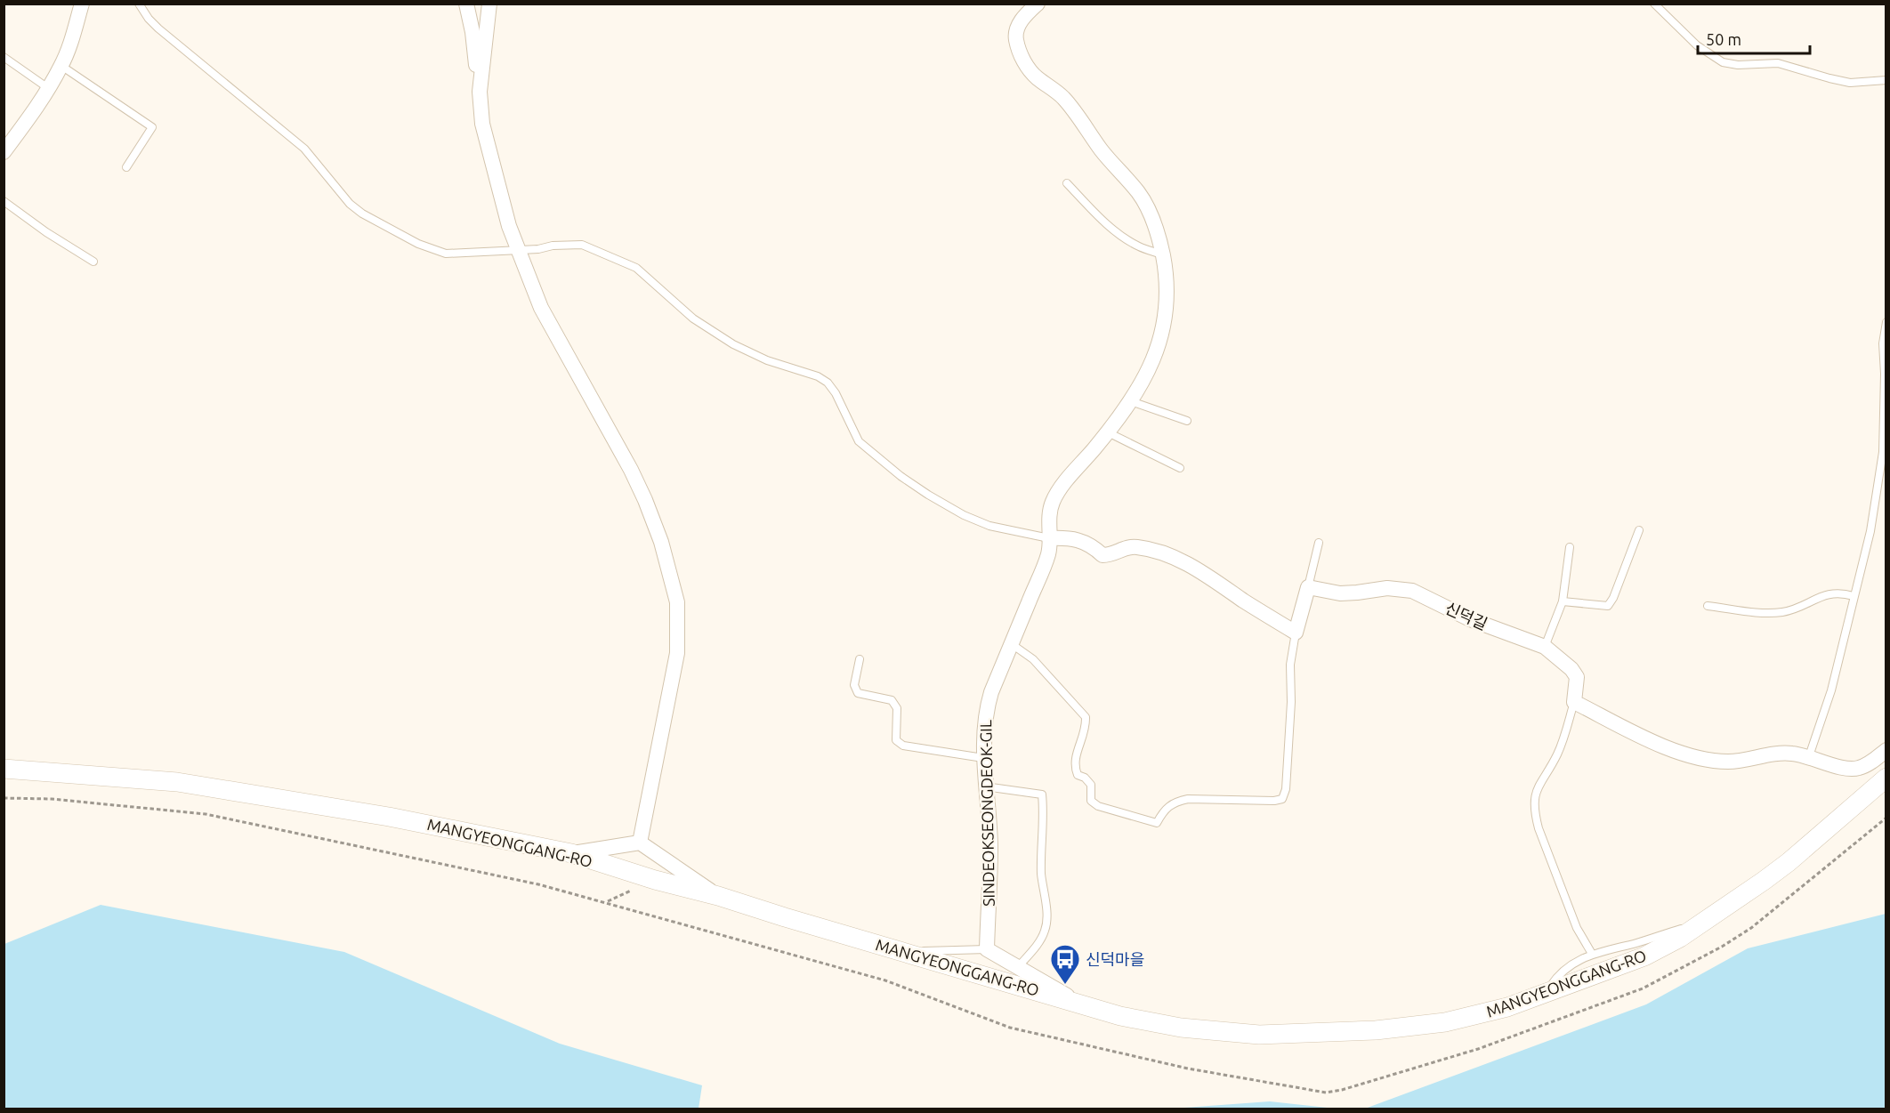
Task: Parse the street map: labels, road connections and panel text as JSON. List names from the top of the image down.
{
  "streets": {
    "street": ["신덕길", "SINDEOKSEONGDEOK-GIL", "MANGYEONGGANG-RO"]
  },
  "places": {
    "bus stop": ["신덕마을"]
  },
  "scale_bar": "50 m"
}
